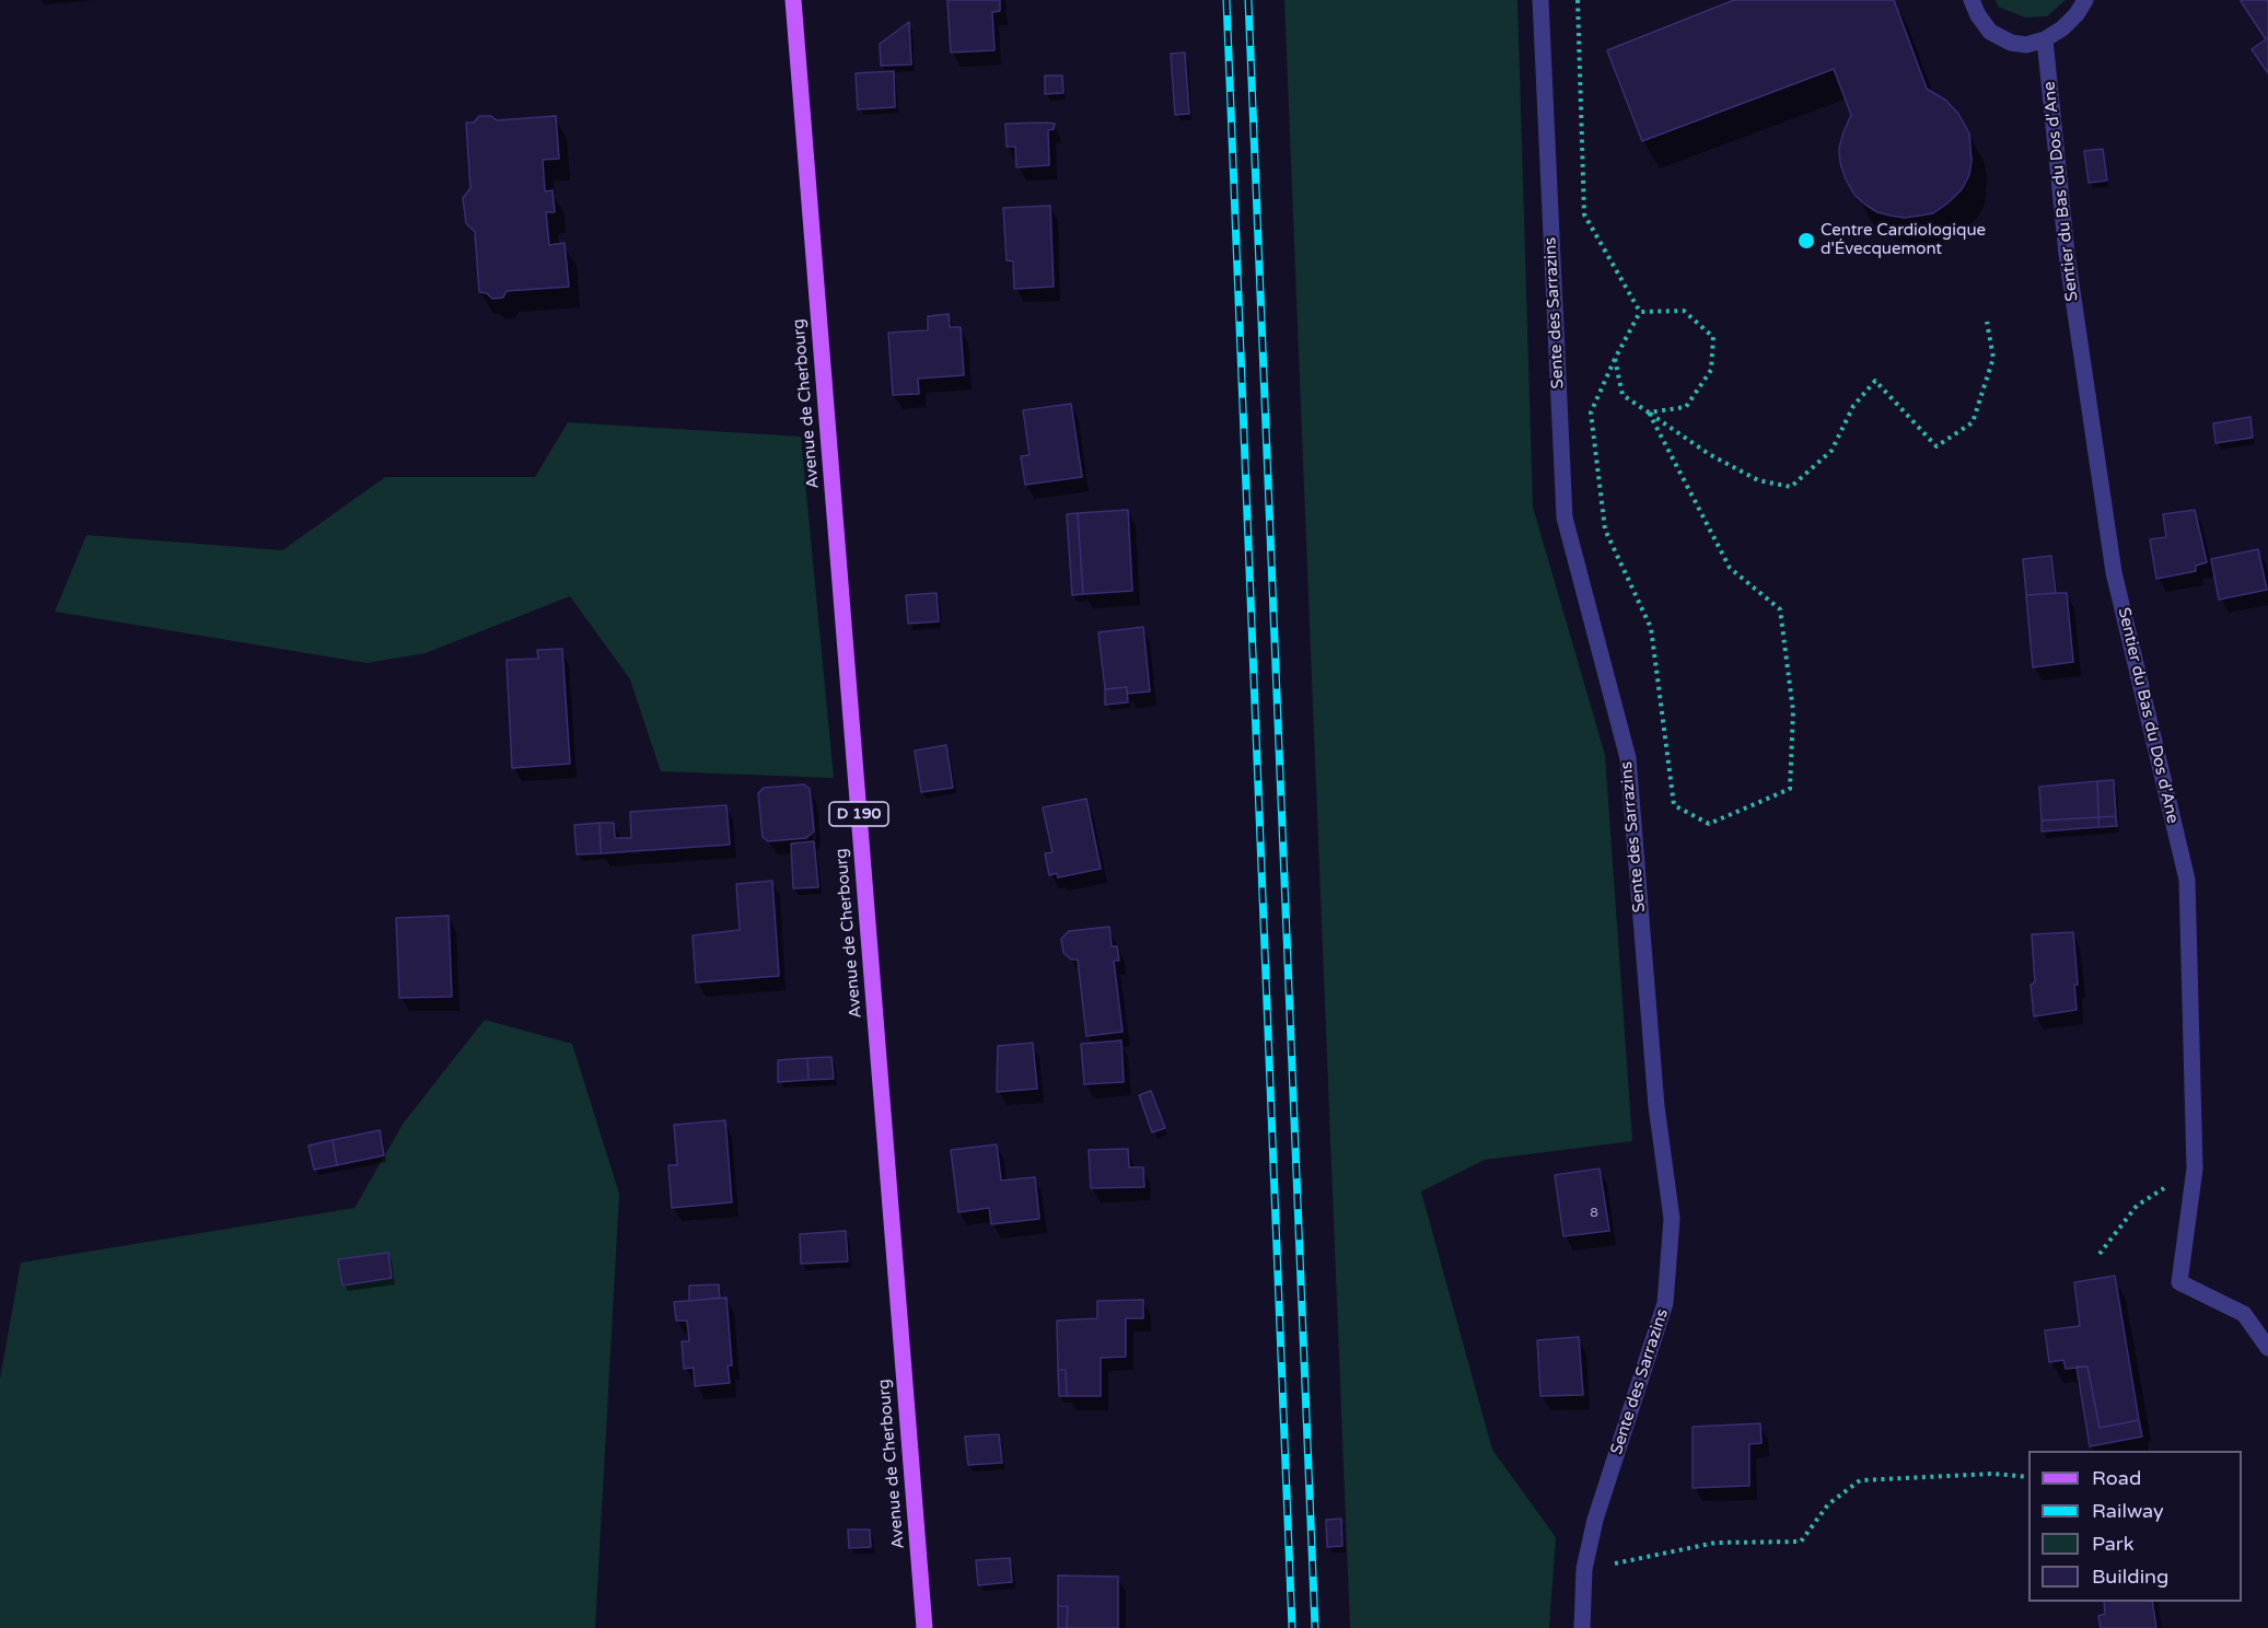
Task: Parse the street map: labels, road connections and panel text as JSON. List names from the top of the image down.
{
  "streets": {
    "main road": ["Avenue de Cherbourg", "D 190"],
    "street": ["Sentier du Bas du Dos d'Ane", "Sente des Sarrazins"]
  },
  "places": ["Centre Cardiologique d'Évecquemont"],
  "house_numbers": ["8"],
  "legend": [
    "Road",
    "Railway",
    "Park",
    "Building"
  ]
}
